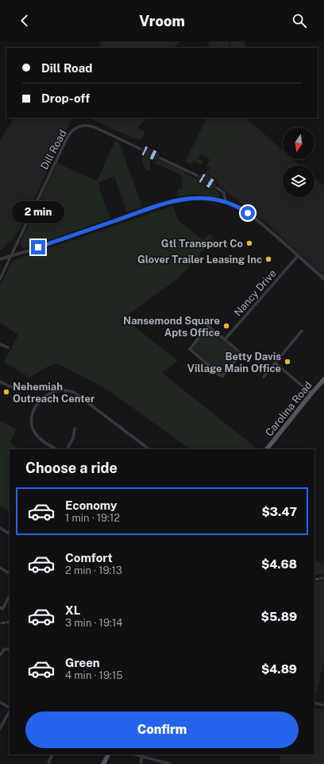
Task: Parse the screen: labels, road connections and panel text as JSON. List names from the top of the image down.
{
  "streets": {
    "main road": ["Carolina Road"],
    "street": ["Dill Road", "Nancy Drive"]
  },
  "places": [
    "Gtl Transport Co",
    "Glover Trailer Leasing Inc",
    "Nansemond Square Apts Office",
    "Betty Davis Village Main Office",
    "Nehemiah Outreach Center"
  ],
  "north": "bottom",
  "page": {
    "header": "Vroom",
    "banner": ["Dill Road", "Drop-off"],
    "bubble": "2 min",
    "heading": "Choose a ride",
    "list": [
      {
        "name": "Economy",
        "note": "1 min · 19:12",
        "value": "$3.47"
      },
      {
        "name": "Comfort",
        "note": "2 min · 19:13",
        "value": "$4.68"
      },
      {
        "name": "XL",
        "note": "3 min · 19:14",
        "value": "$5.89"
      },
      {
        "name": "Green",
        "note": "4 min · 19:15",
        "value": "$4.89"
      }
    ],
    "buttons": "Confirm"
  }
}
